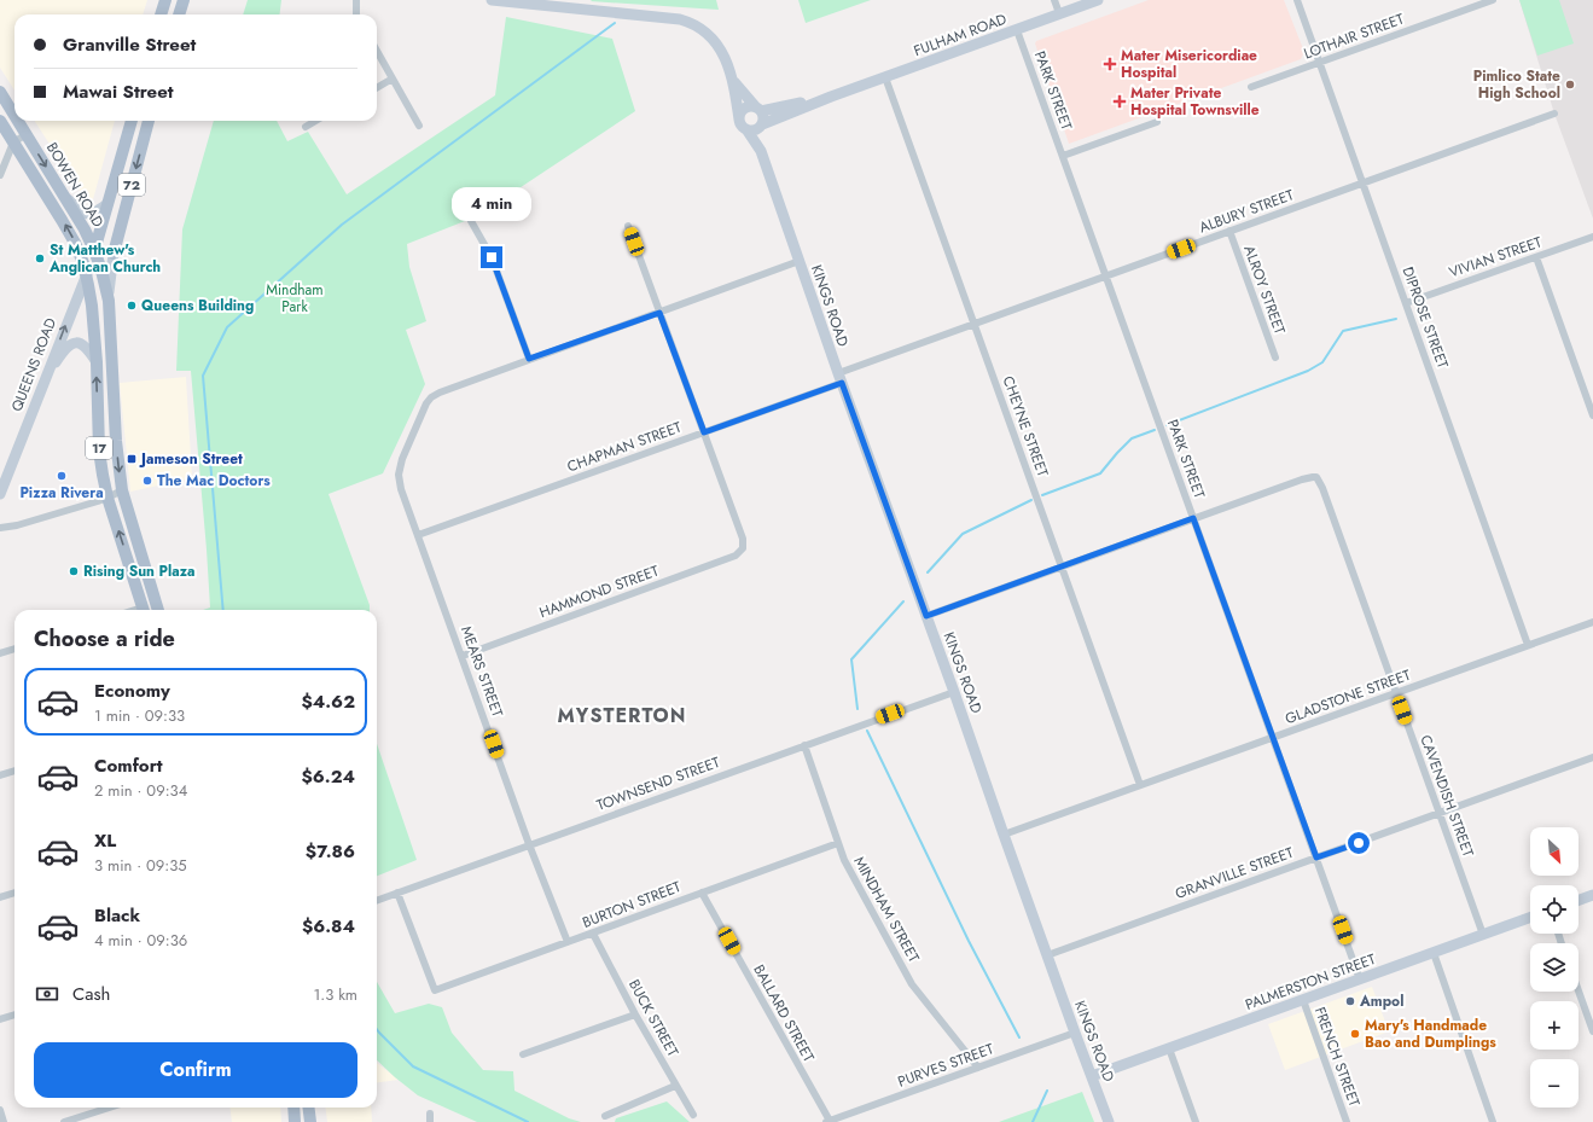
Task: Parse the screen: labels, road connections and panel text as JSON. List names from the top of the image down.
{
  "streets": {
    "main road": [
      "FULHAM ROAD",
      "BOWEN ROAD",
      "72",
      "KINGS ROAD",
      "QUEENS ROAD",
      "17",
      "PALMERSTON STREET"
    ],
    "street": [
      "LOTHAIR STREET",
      "PARK STREET",
      "ALBURY STREET",
      "VIVIAN STREET",
      "ALROY STREET",
      "DIPROSE STREET",
      "CHEYNE STREET",
      "CHAPMAN STREET",
      "HAMMOND STREET",
      "MEARS STREET",
      "GLADSTONE STREET",
      "TOWNSEND STREET",
      "CAVENDISH STREET",
      "GRANVILLE STREET",
      "BURTON STREET",
      "MINDHAM STREET",
      "BALLARD STREET",
      "BUCK STREET",
      "FRENCH STREET",
      "PURVES STREET"
    ]
  },
  "crossings": [
    ["FULHAM ROAD", "PARK STREET"],
    ["FULHAM ROAD", "KINGS ROAD"],
    ["FULHAM ROAD", "CHEYNE STREET"],
    ["LOTHAIR STREET", "DIPROSE STREET"],
    ["PARK STREET", "ALBURY STREET"],
    ["PARK STREET", "GLADSTONE STREET"],
    ["PARK STREET", "CAVENDISH STREET"],
    ["PARK STREET", "GRANVILLE STREET"],
    ["PARK STREET", "PALMERSTON STREET"],
    ["BOWEN ROAD", "72"],
    ["BOWEN ROAD", "QUEENS ROAD"],
    ["BOWEN ROAD", "17"],
    ["ALBURY STREET", "ALROY STREET"],
    ["ALBURY STREET", "KINGS ROAD"],
    ["ALBURY STREET", "DIPROSE STREET"],
    ["ALBURY STREET", "CHEYNE STREET"],
    ["ALBURY STREET", "CHAPMAN STREET"],
    ["VIVIAN STREET", "DIPROSE STREET"],
    ["KINGS ROAD", "CHAPMAN STREET"],
    ["KINGS ROAD", "MEARS STREET"],
    ["KINGS ROAD", "GLADSTONE STREET"],
    ["KINGS ROAD", "TOWNSEND STREET"],
    ["KINGS ROAD", "GRANVILLE STREET"],
    ["KINGS ROAD", "PALMERSTON STREET"],
    ["KINGS ROAD", "PURVES STREET"],
    ["DIPROSE STREET", "GLADSTONE STREET"],
    ["QUEENS ROAD", "17"],
    ["CHEYNE STREET", "GLADSTONE STREET"],
    ["CHAPMAN STREET", "HAMMOND STREET"],
    ["CHAPMAN STREET", "MEARS STREET"],
    ["HAMMOND STREET", "MEARS STREET"],
    ["MEARS STREET", "TOWNSEND STREET"],
    ["MEARS STREET", "BURTON STREET"],
    ["GLADSTONE STREET", "CAVENDISH STREET"],
    ["TOWNSEND STREET", "BURTON STREET"],
    ["TOWNSEND STREET", "MINDHAM STREET"],
    ["CAVENDISH STREET", "GRANVILLE STREET"],
    ["CAVENDISH STREET", "PALMERSTON STREET"],
    ["BURTON STREET", "MINDHAM STREET"],
    ["BURTON STREET", "BALLARD STREET"],
    ["BURTON STREET", "BUCK STREET"],
    ["MINDHAM STREET", "PURVES STREET"],
    ["PALMERSTON STREET", "FRENCH STREET"],
    ["BALLARD STREET", "PURVES STREET"]
  ],
  "one_way": ["QUEENS ROAD"],
  "districts": ["MYSTERTON"],
  "parks": ["Mindham Park"],
  "places": {
    "health": ["Mater Misericordiae Hospital", "Mater Private Hospital Townsville"],
    "other": [
      "Pimlico State High School",
      "St Matthew's Anglican Church",
      "Queens Building",
      "Pizza Rivera",
      "The Mac Doctors",
      "Rising Sun Plaza",
      "Ampol",
      "Mary's Handmade Bao and Dumplings"
    ],
    "transit": ["Jameson Street"]
  },
  "north": "bottom right",
  "page": {
    "banner": ["Granville Street", "Mawai Street"],
    "bubble": "4 min",
    "heading": "Choose a ride",
    "list": [
      {
        "name": "Economy",
        "note": "1 min · 09:33",
        "value": "$4.62"
      },
      {
        "name": "Comfort",
        "note": "2 min · 09:34",
        "value": "$6.24"
      },
      {
        "name": "XL",
        "note": "3 min · 09:35",
        "value": "$7.86"
      },
      {
        "name": "Black",
        "note": "4 min · 09:36",
        "value": "$6.84"
      }
    ],
    "map_buttons": ["+", "−"],
    "pay": ["Cash", "1.3 km"],
    "buttons": "Confirm"
  }
}
